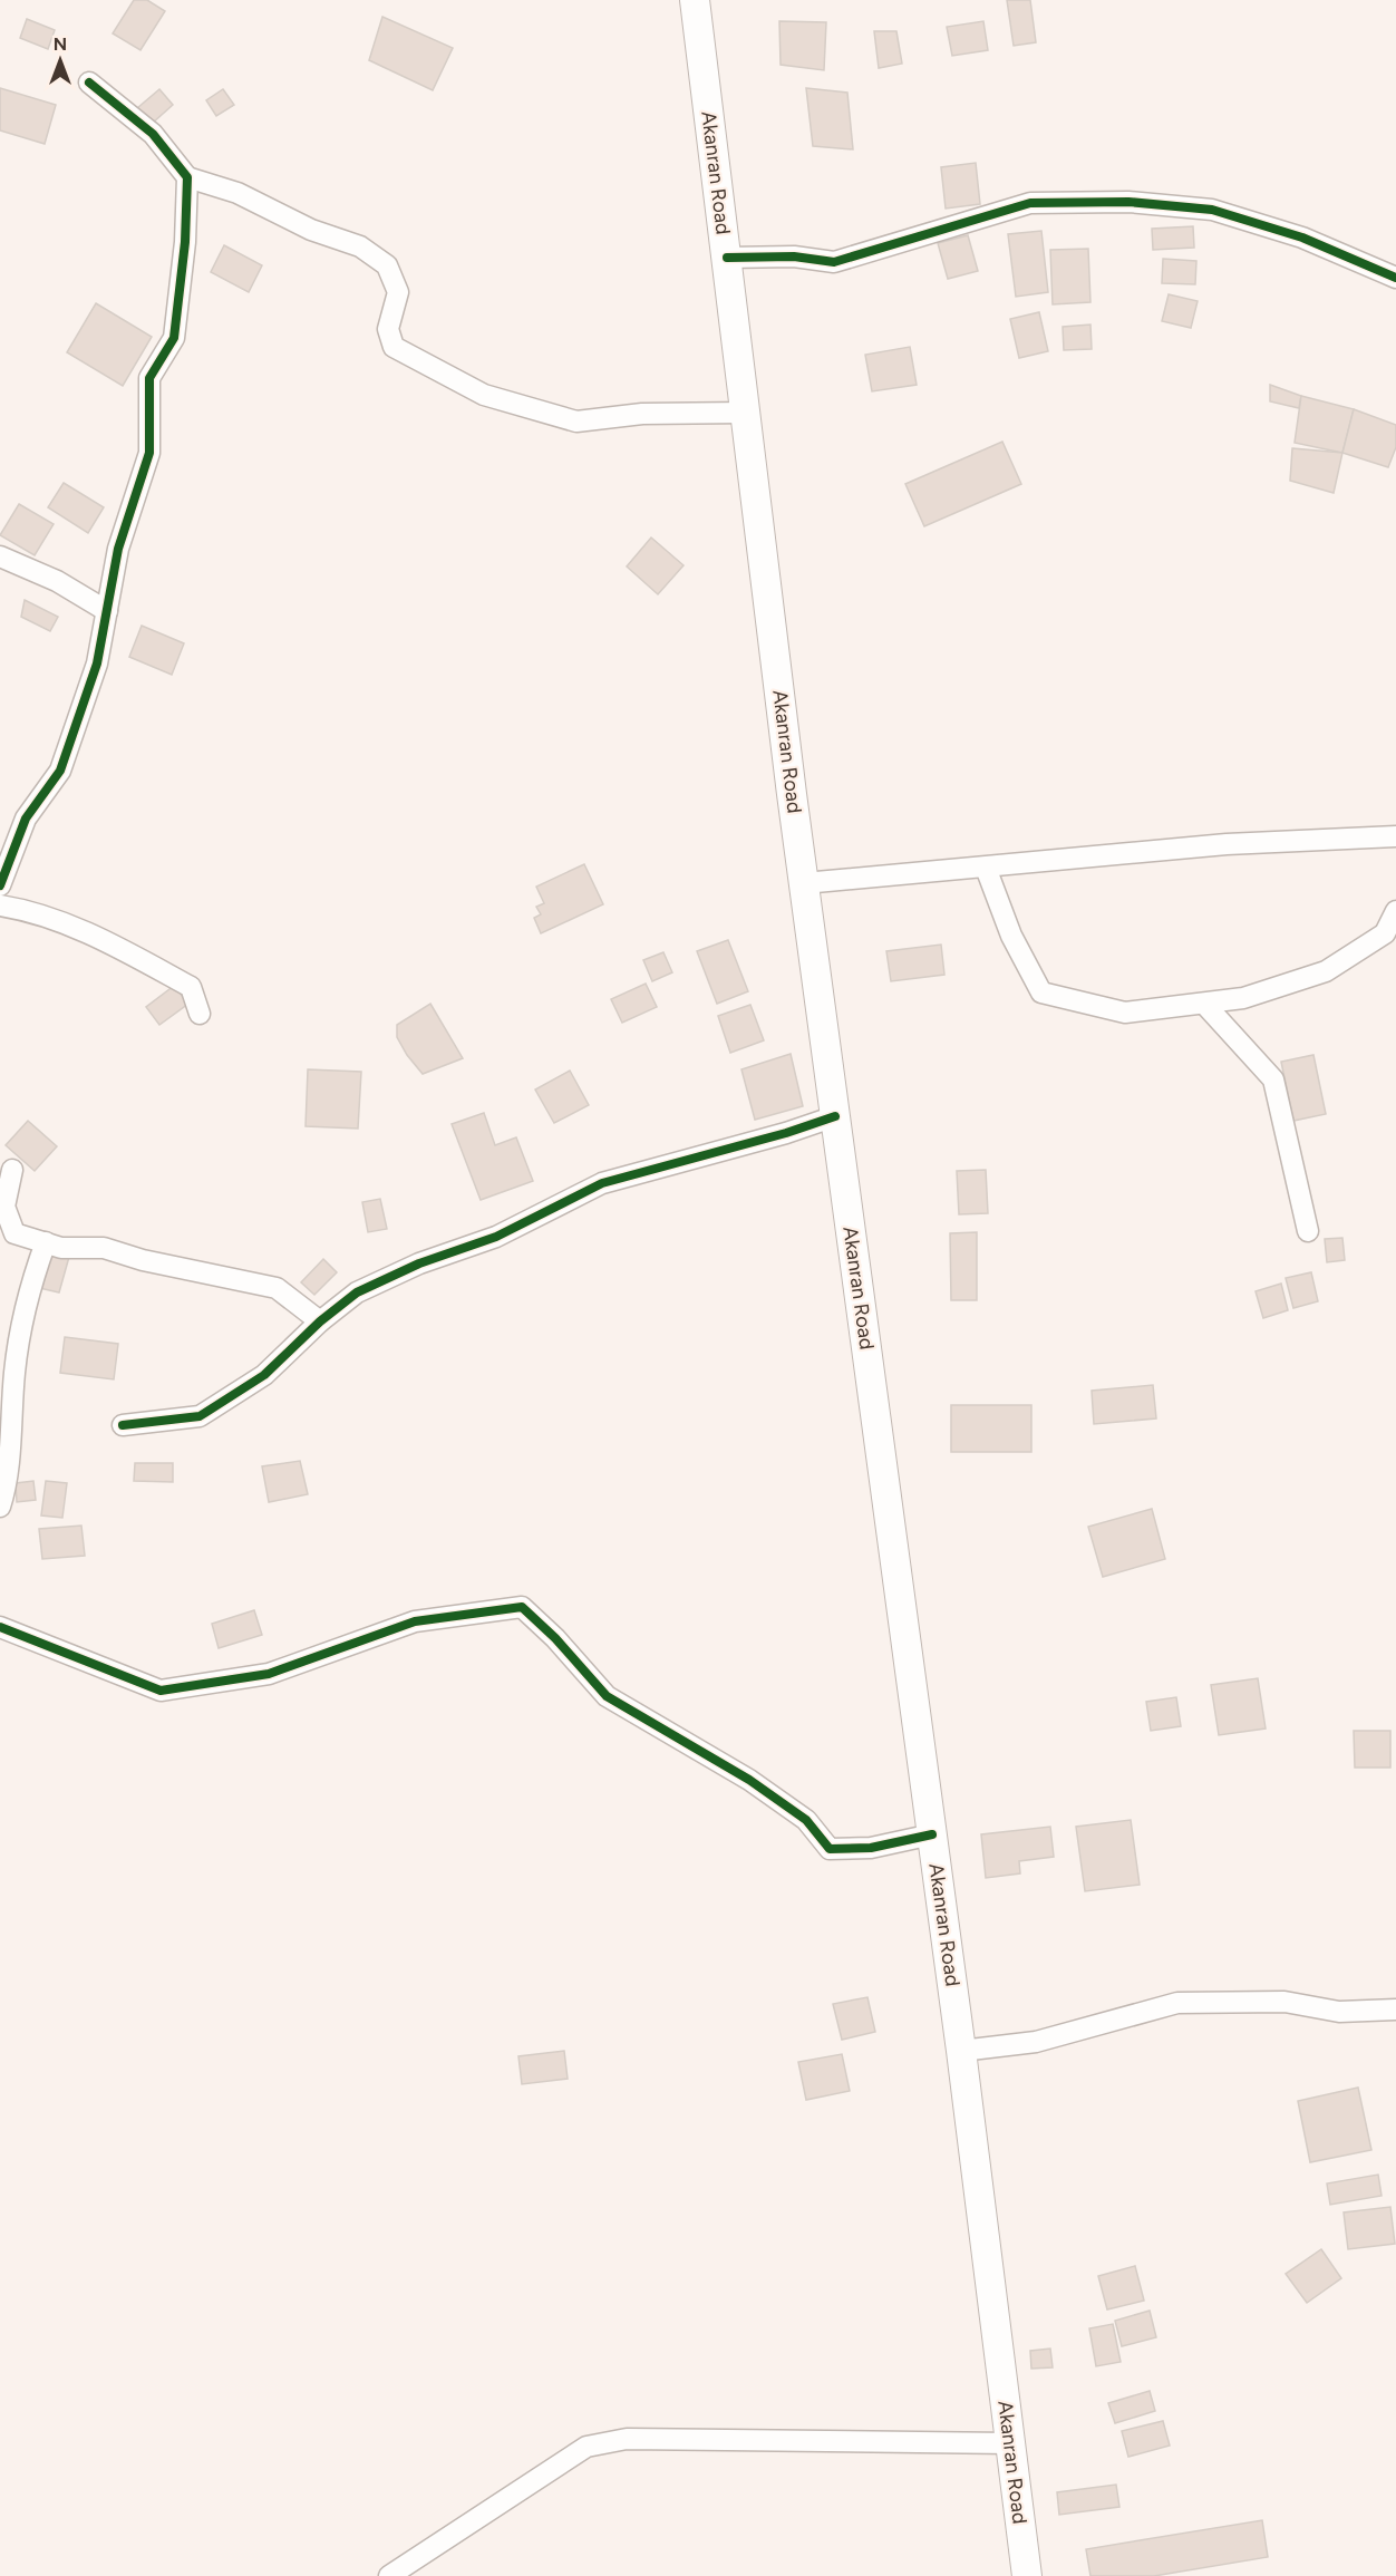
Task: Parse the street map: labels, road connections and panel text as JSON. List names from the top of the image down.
{
  "streets": {
    "main road": ["Akanran Road"]
  },
  "north": "top"
}
